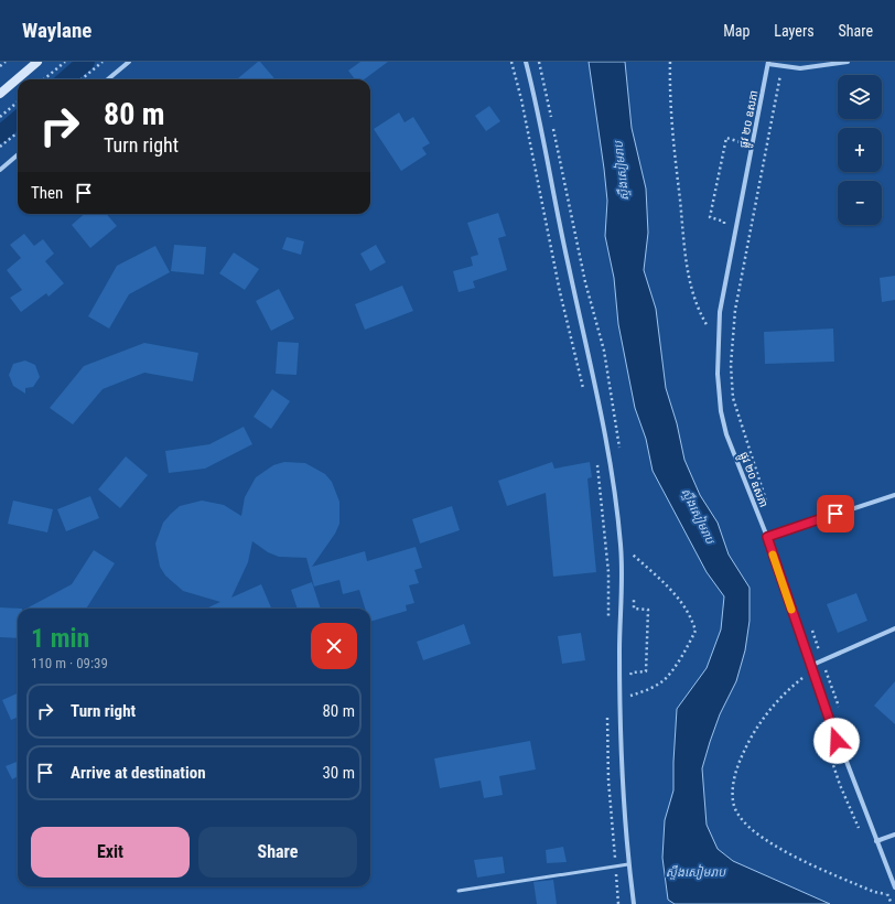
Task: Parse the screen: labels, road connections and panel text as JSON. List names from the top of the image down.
{
  "streets": {
    "street": ["ផ្លូវ ២០ ឧសភា"]
  },
  "water": ["ស្ទឹងសៀមរាប"],
  "page": {
    "header": "Waylane",
    "nav": ["Map", "Layers", "Share"],
    "map_buttons": ["+", "−"],
    "turn": ["80 m", "Turn right"],
    "then": "Then",
    "heading": ["1 min", "110 m · 09:39"],
    "list": [
      {
        "name": "Turn right",
        "value": "80 m"
      },
      {
        "name": "Arrive at destination",
        "value": "30 m"
      }
    ],
    "buttons": ["Exit", "Share"]
  }
}
